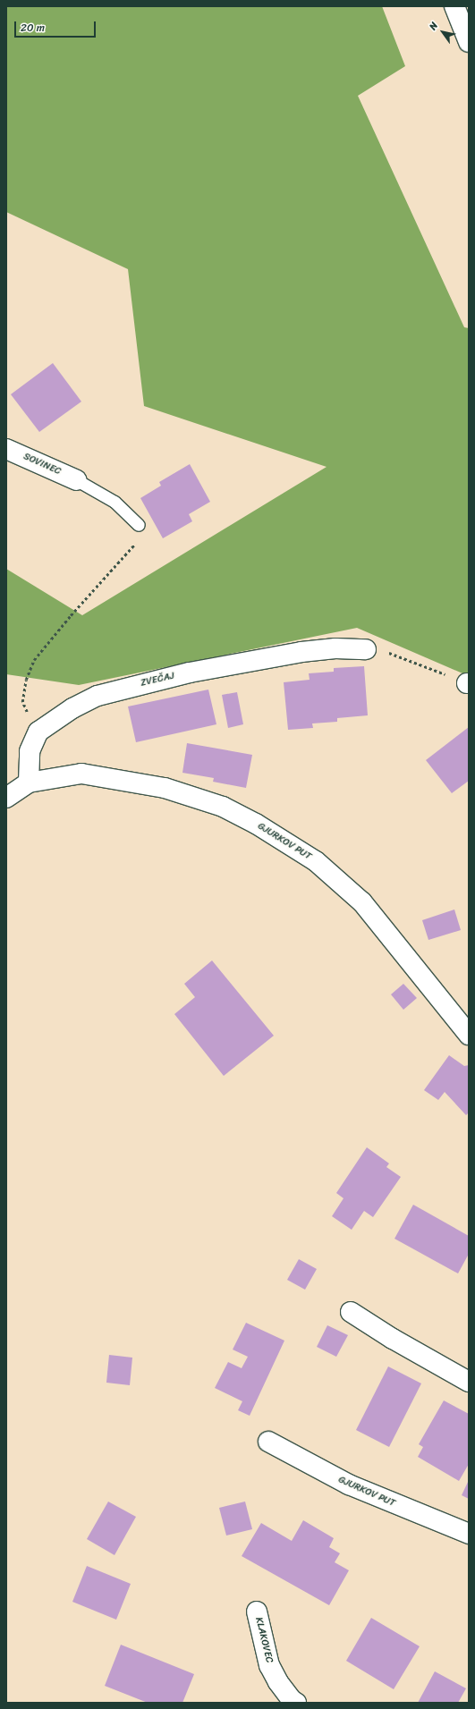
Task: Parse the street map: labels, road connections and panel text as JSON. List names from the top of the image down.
{
  "streets": {
    "street": [
      "SOVINEC",
      "ZVEČAJ",
      "GJURKOV PUT",
      "KLAKOVEC"
    ]
  },
  "scale_bar": "20 m",
  "north": "top left"
}
